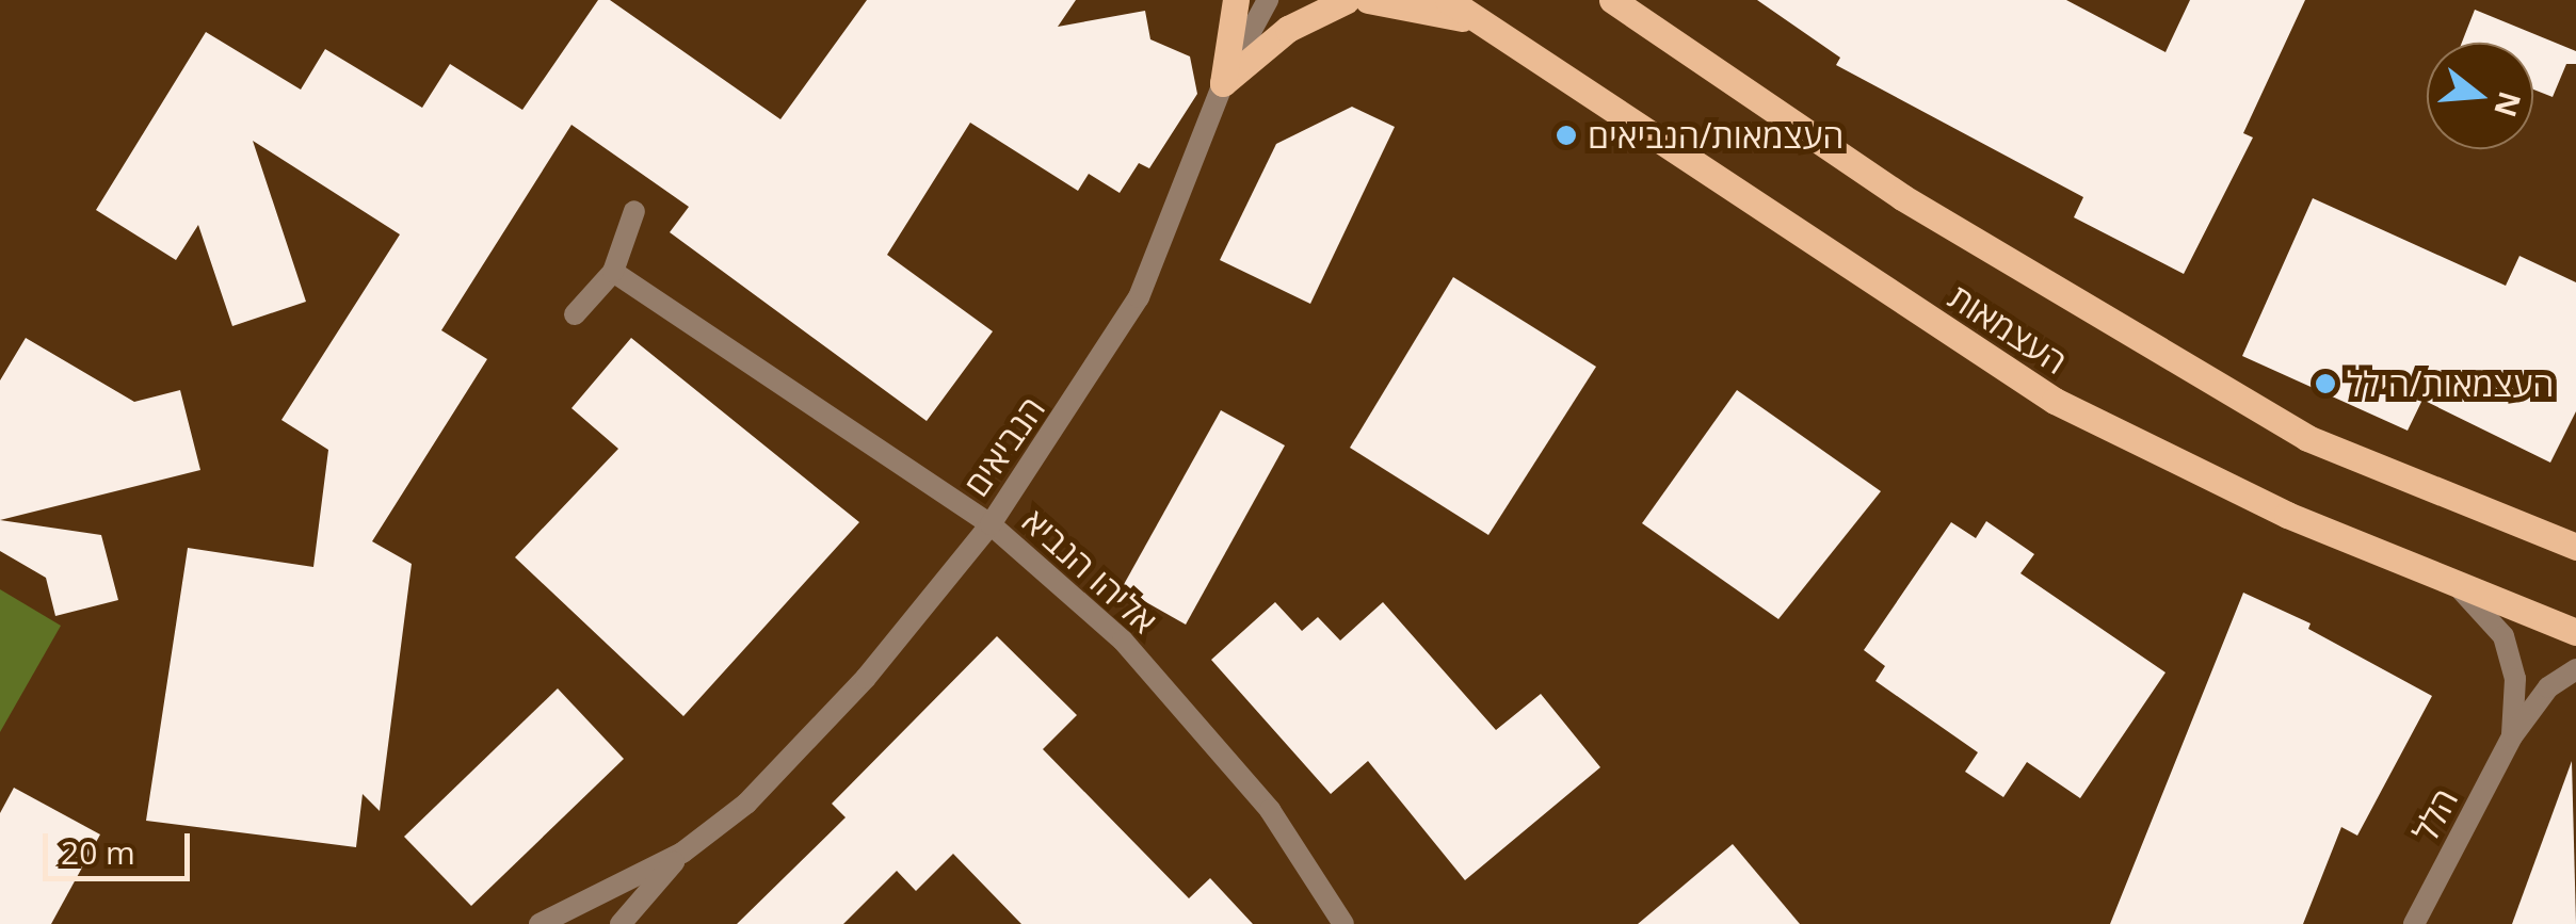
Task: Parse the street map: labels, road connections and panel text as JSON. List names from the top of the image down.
{
  "streets": {
    "main road": ["העצמאות"],
    "street": ["הנביאים", "אליהו הנביא", "הלל"]
  },
  "crossings": [
    ["העצמאות", "הלל"],
    ["הנביאים", "אליהו הנביא"]
  ],
  "places": ["העצמאות/הנביאים", "העצמאות/הילל"],
  "scale_bar": "20 m",
  "north": "right"
}
